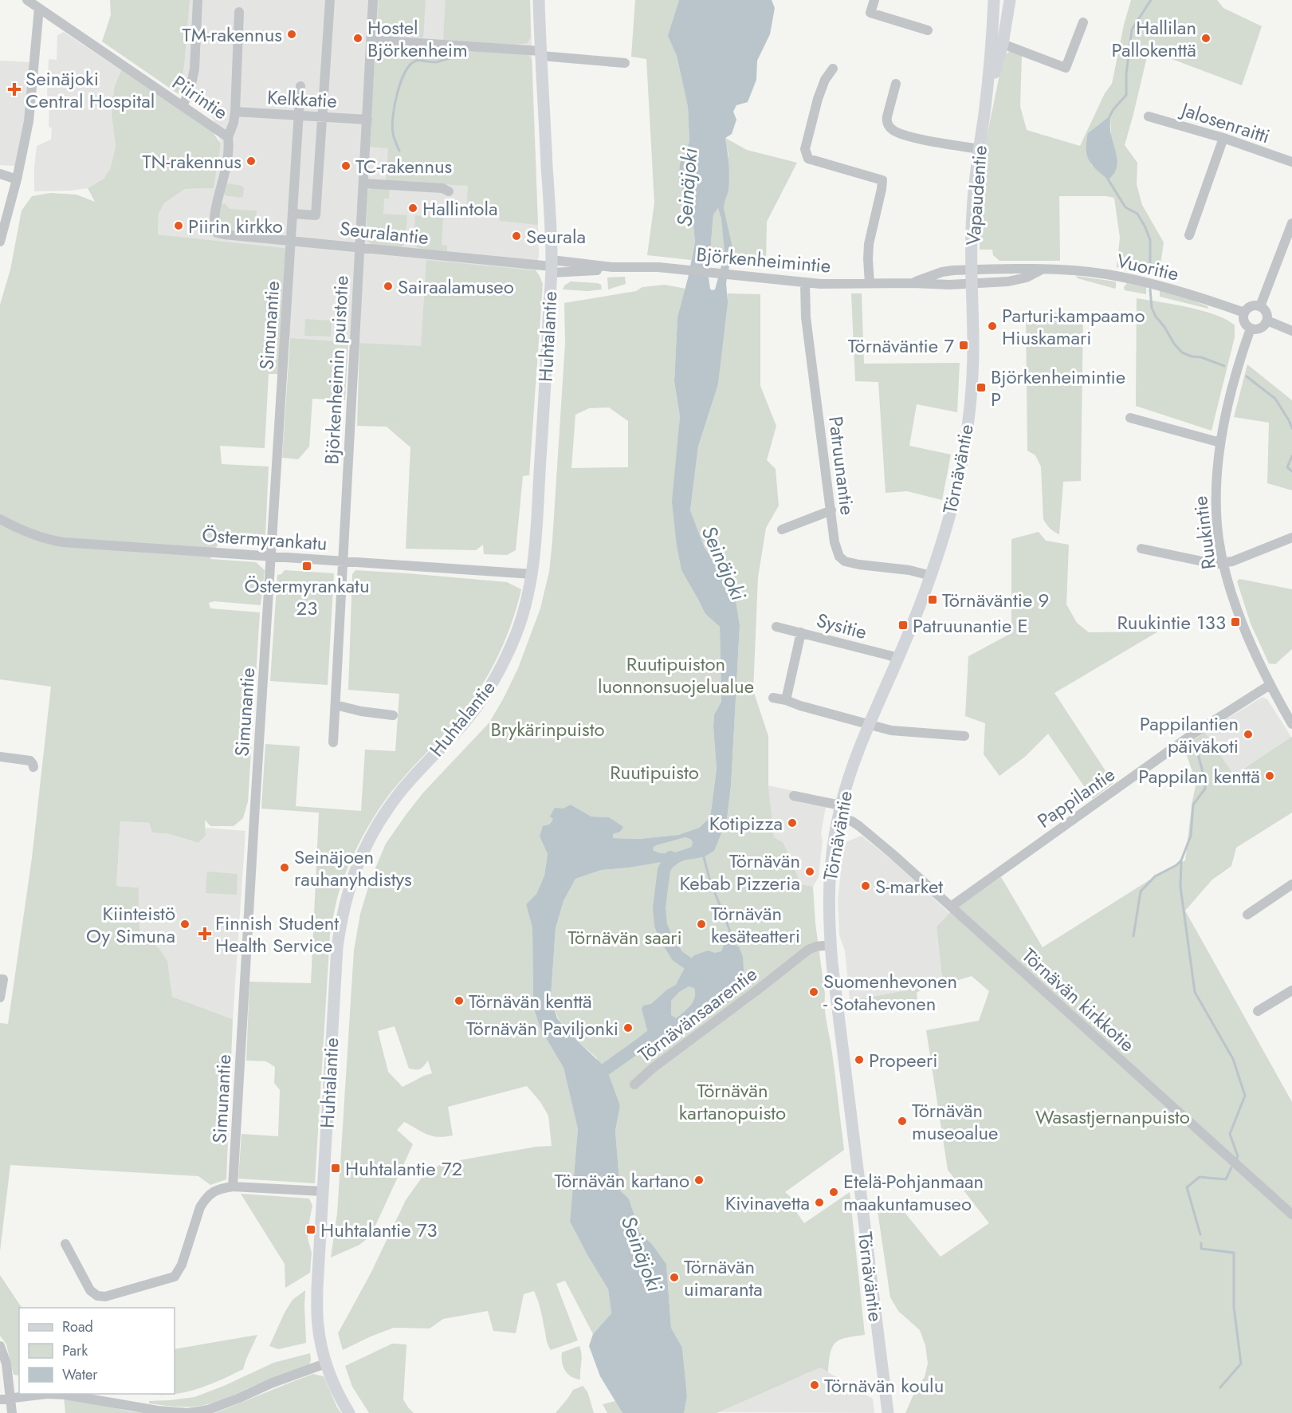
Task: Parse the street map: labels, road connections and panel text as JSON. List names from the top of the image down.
{
  "streets": {
    "main road": ["Vapaudentie", "Huhtalantie", "Törnäväntie"],
    "street": [
      "Piirintie",
      "Kelkkatie",
      "Jalosenraitti",
      "Seuralantie",
      "Björkenheimintie",
      "Vuoritie",
      "Simunantie",
      "Björkenheimin puistotie",
      "Patruunantie",
      "Ruukintie",
      "Östermyrankatu",
      "Sysitie",
      "Pappilantie",
      "Törnävän kirkkotie",
      "Törnävänsaarentie"
    ]
  },
  "crossings": [
    ["Piirintie", "Seuralantie"],
    ["Kelkkatie", "Simunantie"],
    ["Kelkkatie", "Björkenheimin puistotie"],
    ["Vapaudentie", "Björkenheimintie"],
    ["Vapaudentie", "Vuoritie"],
    ["Vapaudentie", "Törnäväntie"],
    ["Seuralantie", "Björkenheimintie"],
    ["Seuralantie", "Simunantie"],
    ["Seuralantie", "Huhtalantie"],
    ["Seuralantie", "Björkenheimin puistotie"],
    ["Björkenheimintie", "Vuoritie"],
    ["Björkenheimintie", "Huhtalantie"],
    ["Björkenheimintie", "Patruunantie"],
    ["Björkenheimintie", "Törnäväntie"],
    ["Vuoritie", "Törnäväntie"],
    ["Vuoritie", "Ruukintie"],
    ["Simunantie", "Östermyrankatu"],
    ["Huhtalantie", "Östermyrankatu"],
    ["Björkenheimin puistotie", "Östermyrankatu"],
    ["Patruunantie", "Törnäväntie"],
    ["Törnäväntie", "Sysitie"],
    ["Törnäväntie", "Törnävän kirkkotie"],
    ["Törnäväntie", "Törnävänsaarentie"],
    ["Ruukintie", "Pappilantie"],
    ["Pappilantie", "Törnävän kirkkotie"]
  ],
  "water": ["Seinäjoki"],
  "parks": [
    "Ruutipuiston luonnonsuojelualue",
    "Brykärinpuisto",
    "Ruutipuisto",
    "Törnävän saari",
    "Törnävän kartanopuisto",
    "Wasastjernanpuisto"
  ],
  "places": {
    "other": [
      "TM-rakennus",
      "Hostel Björkenheim",
      "Hallilan Pallokenttä",
      "TN-rakennus",
      "TC-rakennus",
      "Hallintola",
      "Piirin kirkko",
      "Seurala",
      "Sairaalamuseo",
      "Parturi-kampaamo Hiuskamari",
      "Pappilantien päiväkoti",
      "Pappilan kenttä",
      "Kotipizza",
      "Seinäjoen rauhanyhdistys",
      "Törnävän Kebab Pizzeria",
      "S-market",
      "Kiinteistö Oy Simuna",
      "Törnävän kesäteatteri",
      "Suomenhevonen - Sotahevonen",
      "Törnävän kenttä",
      "Törnävän Paviljonki",
      "Propeeri",
      "Törnävän museoalue",
      "Törnävän kartano",
      "Etelä-Pohjanmaan maakuntamuseo",
      "Kivinavetta",
      "Törnävän uimaranta",
      "Törnävän koulu"
    ],
    "health": ["Seinäjoki Central Hospital", "Finnish Student Health Service"],
    "transit": [
      "Törnäväntie 7",
      "Björkenheimintie P",
      "Östermyrankatu 23",
      "Törnäväntie 9",
      "Ruukintie 133",
      "Patruunantie E",
      "Huhtalantie 72",
      "Huhtalantie 73"
    ]
  },
  "legend": ["Road", "Park", "Water"]
}
